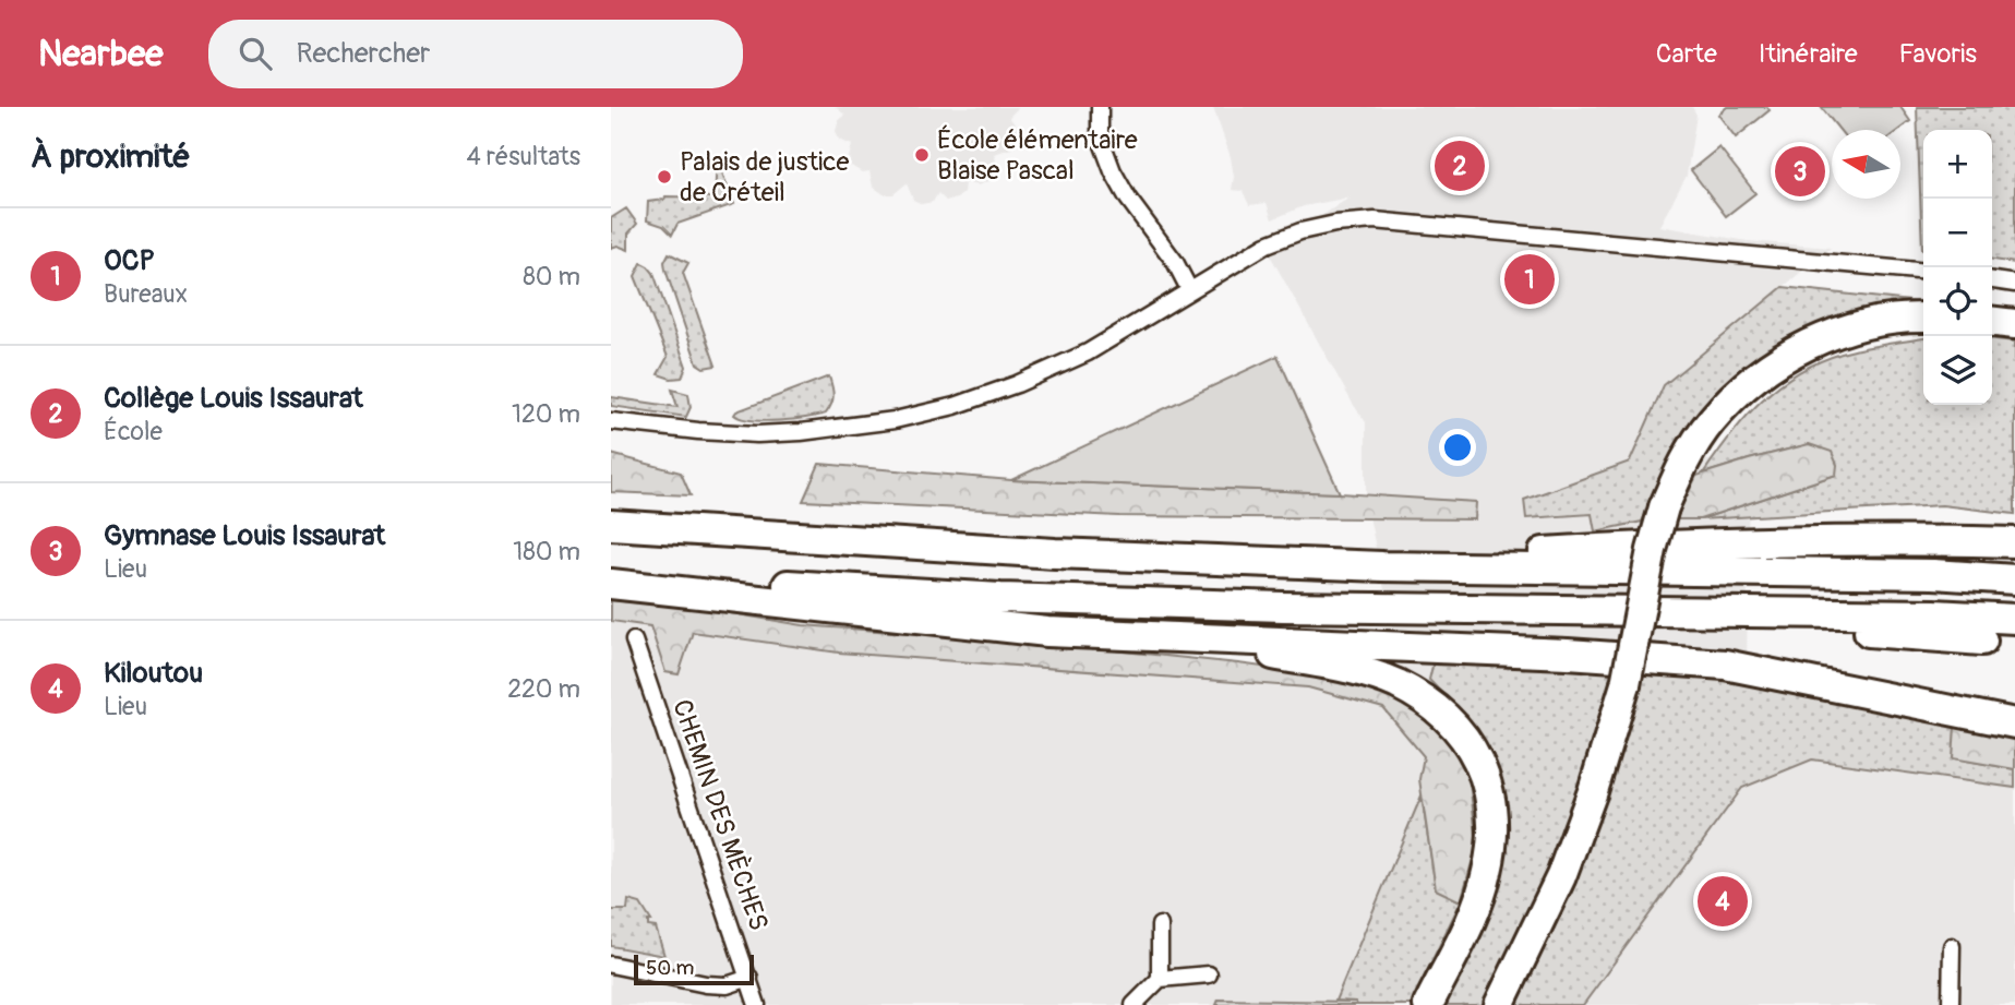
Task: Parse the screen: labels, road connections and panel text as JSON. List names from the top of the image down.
{
  "streets": {
    "street": ["CHEMIN DES MÈCHES"]
  },
  "places": ["École élémentaire Blaise Pascal", "Palais de justice de Créteil"],
  "scale_bar": "50 m",
  "north": "left",
  "page": {
    "header": "Nearbee",
    "search": "Rechercher",
    "nav": ["Carte", "Itinéraire", "Favoris"],
    "heading": ["À proximité", "4 résultats"],
    "map_buttons": ["+", "−"],
    "pins": [
      "2",
      "3",
      "1",
      "4"
    ],
    "list": [
      {
        "mark": "1",
        "name": "OCP",
        "note": "Bureaux",
        "value": "80 m"
      },
      {
        "mark": "2",
        "name": "Collège Louis Issaurat",
        "note": "École",
        "value": "120 m"
      },
      {
        "mark": "3",
        "name": "Gymnase Louis Issaurat",
        "note": "Lieu",
        "value": "180 m"
      },
      {
        "mark": "4",
        "name": "Kiloutou",
        "note": "Lieu",
        "value": "220 m"
      }
    ],
    "scale": "50 m"
  }
}
